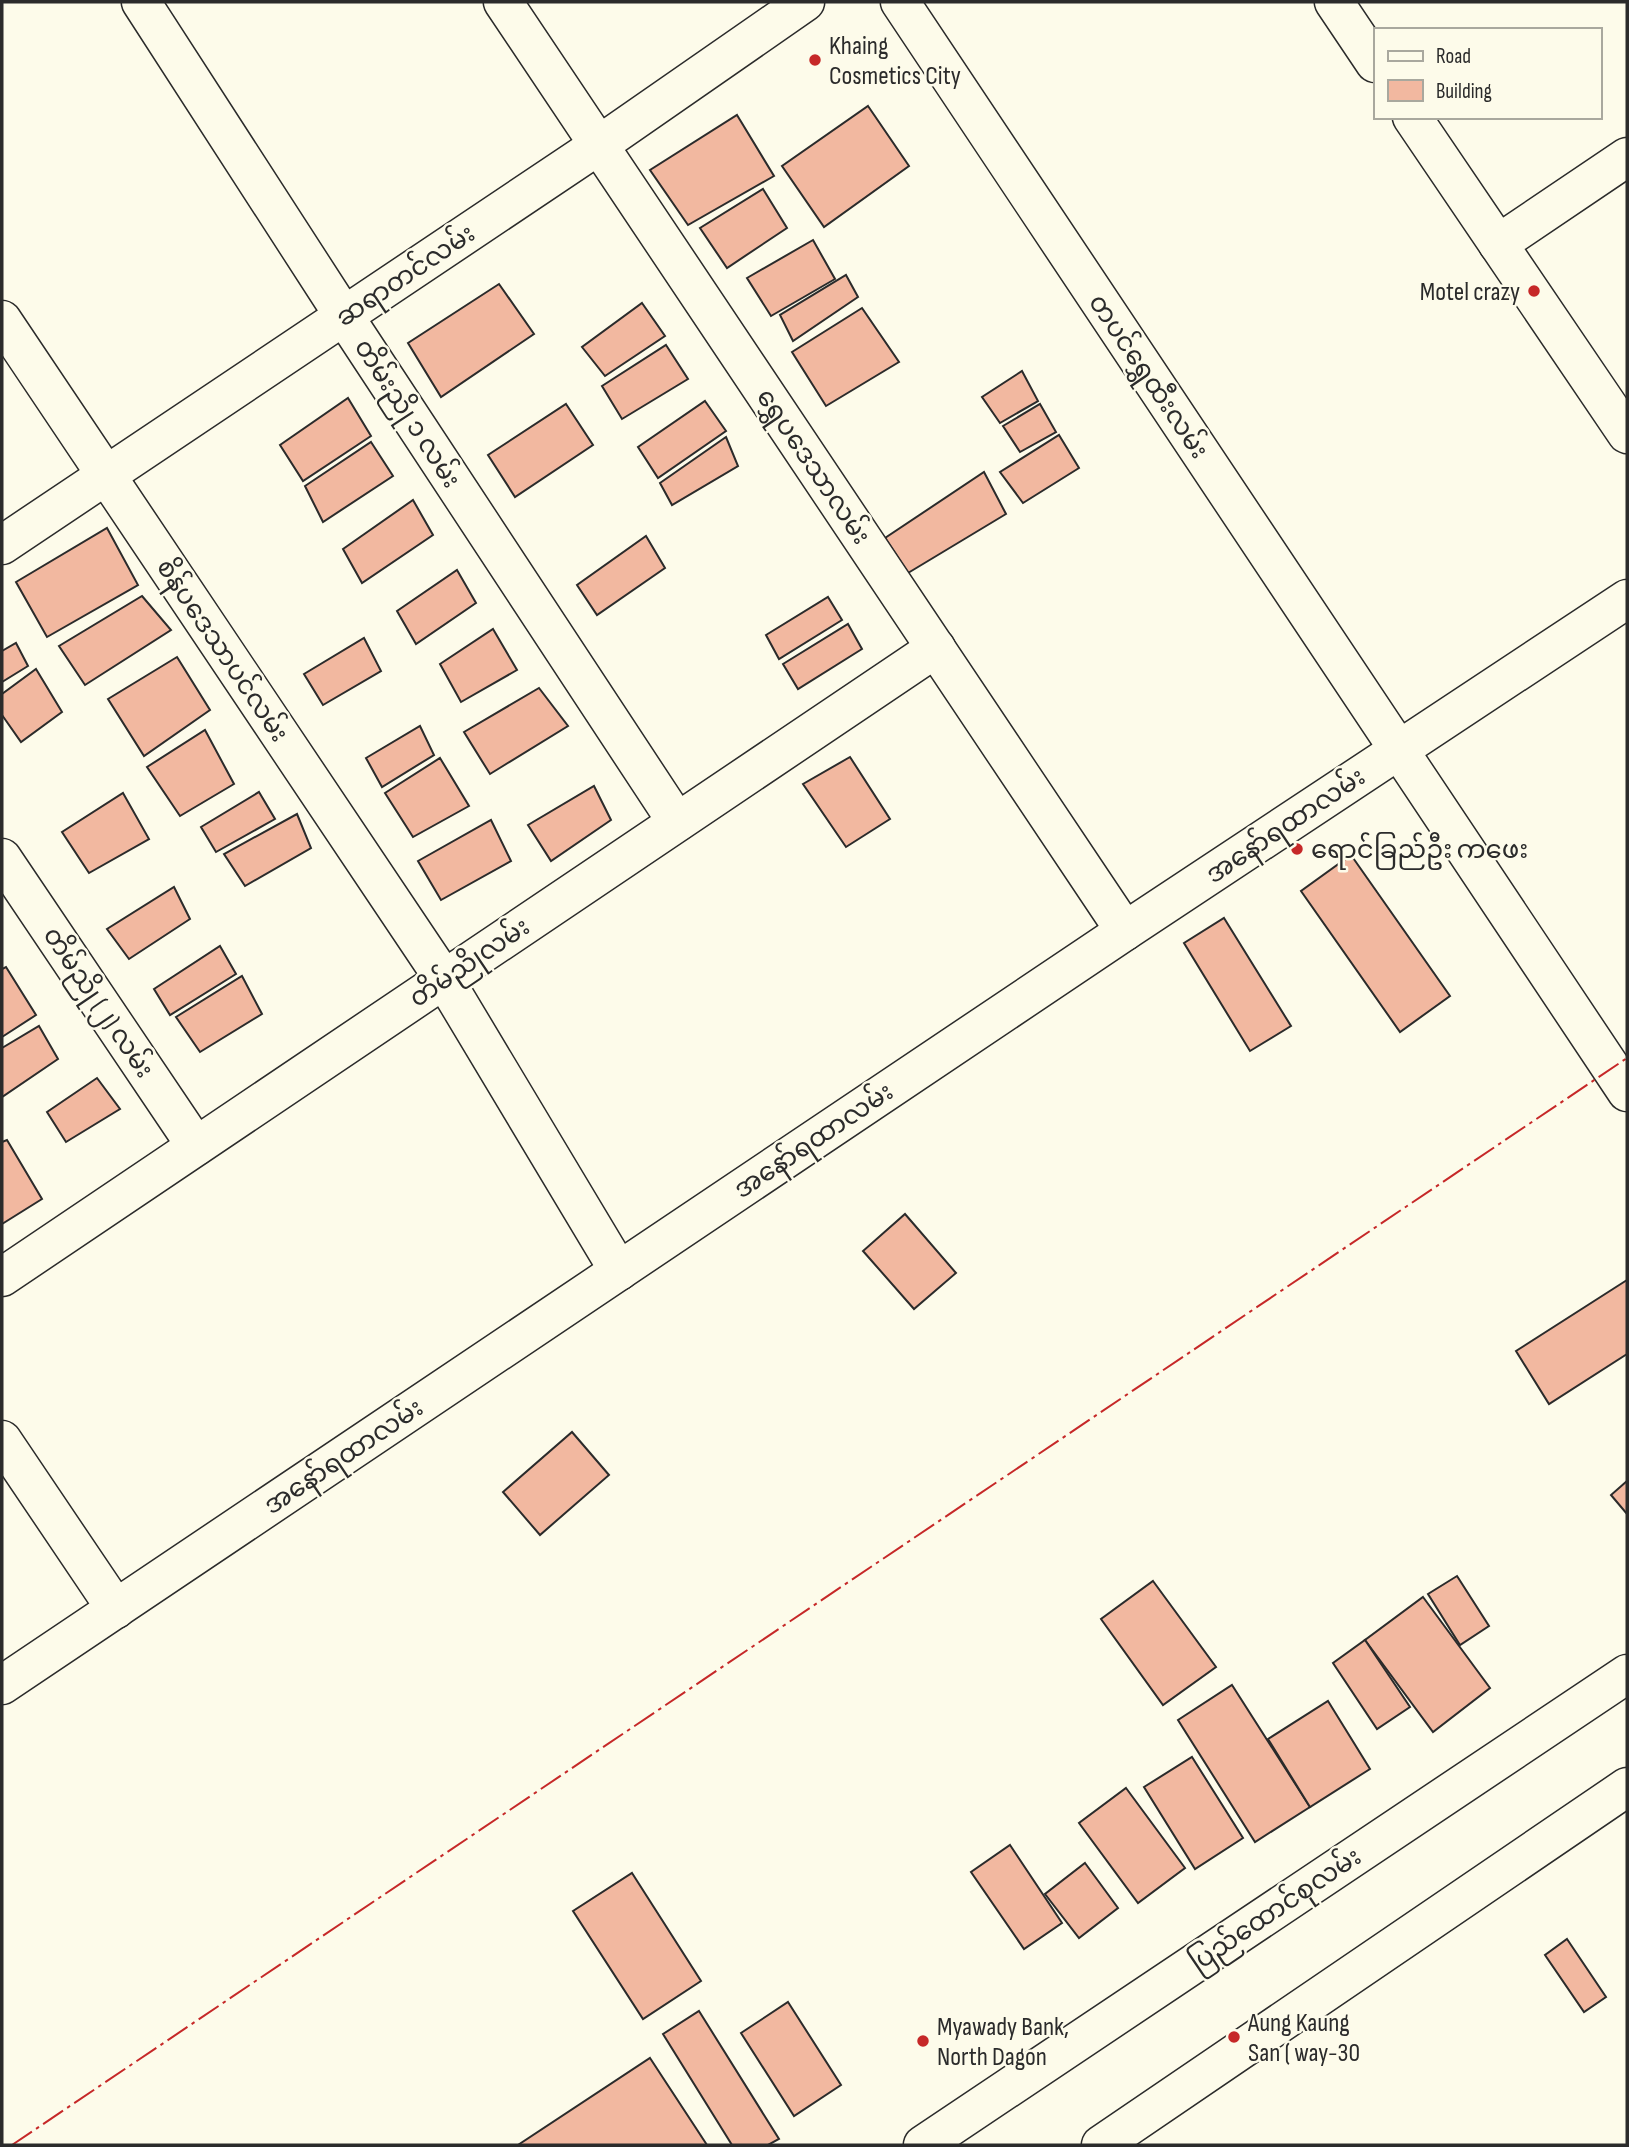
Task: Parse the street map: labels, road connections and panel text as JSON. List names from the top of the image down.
{
  "streets": {
    "street": [
      "ဆရာတင်လမ်း",
      "တပင်ရွှေထီးလမ်း",
      "တိမ်းညို ၁ လမ်း",
      "ရွှေပဒေသာလမ်း",
      "စိန်ပဒေသာပင်လမ်း",
      "အနော်ရထာလမ်း",
      "တိမ်ညိုလမ်း",
      "တိမ်ညို (၂) လမ်း",
      "ပြည်ထောင်စုလမ်း"
    ]
  },
  "crossings": [
    ["ဆရာတင်လမ်း", "တိမ်းညို ၁ လမ်း"],
    ["ဆရာတင်လမ်း", "ရွှေပဒေသာလမ်း"],
    ["ဆရာတင်လမ်း", "စိန်ပဒေသာပင်လမ်း"],
    ["တပင်ရွှေထီးလမ်း", "အနော်ရထာလမ်း"],
    ["တိမ်းညို ၁ လမ်း", "တိမ်ညိုလမ်း"],
    ["ရွှေပဒေသာလမ်း", "အနော်ရထာလမ်း"],
    ["ရွှေပဒေသာလမ်း", "တိမ်ညိုလမ်း"],
    ["စိန်ပဒေသာပင်လမ်း", "အနော်ရထာလမ်း"],
    ["စိန်ပဒေသာပင်လမ်း", "တိမ်ညိုလမ်း"],
    ["တိမ်ညိုလမ်း", "တိမ်ညို (၂) လမ်း"]
  ],
  "places": [
    "Khaing Cosmetics City",
    "Motel crazy",
    "ရောင်ခြည်ဦး ကဖေး",
    "Aung Kaung San ( way-30",
    "Myawady Bank, North Dagon"
  ],
  "legend": ["Road", "Building"]
}
